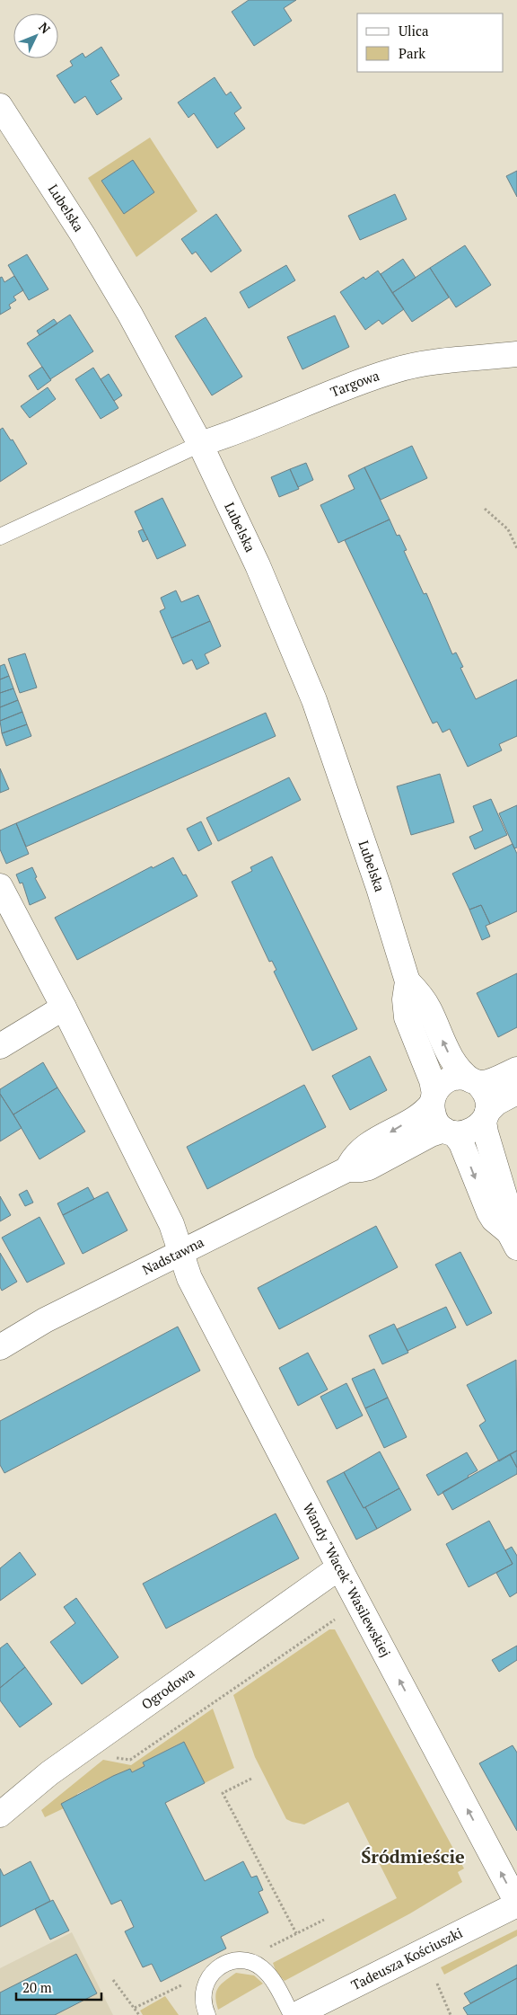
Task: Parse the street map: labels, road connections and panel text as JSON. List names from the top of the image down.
{
  "streets": {
    "street": [
      "Lubelska",
      "Targowa",
      "Nadstawna",
      "Wandy \"Wacek\" Wasilewskiej",
      "Ogrodowa",
      "Tadeusza Kościuszki"
    ]
  },
  "crossings": [
    ["Lubelska", "Targowa"],
    ["Lubelska", "Nadstawna"],
    ["Nadstawna", "Wandy \"Wacek\" Wasilewskiej"],
    ["Wandy \"Wacek\" Wasilewskiej", "Ogrodowa"],
    ["Wandy \"Wacek\" Wasilewskiej", "Tadeusza Kościuszki"]
  ],
  "districts": ["Śródmieście"],
  "legend": ["Ulica", "Park"],
  "scale_bar": "20 m",
  "north": "top right"
}
